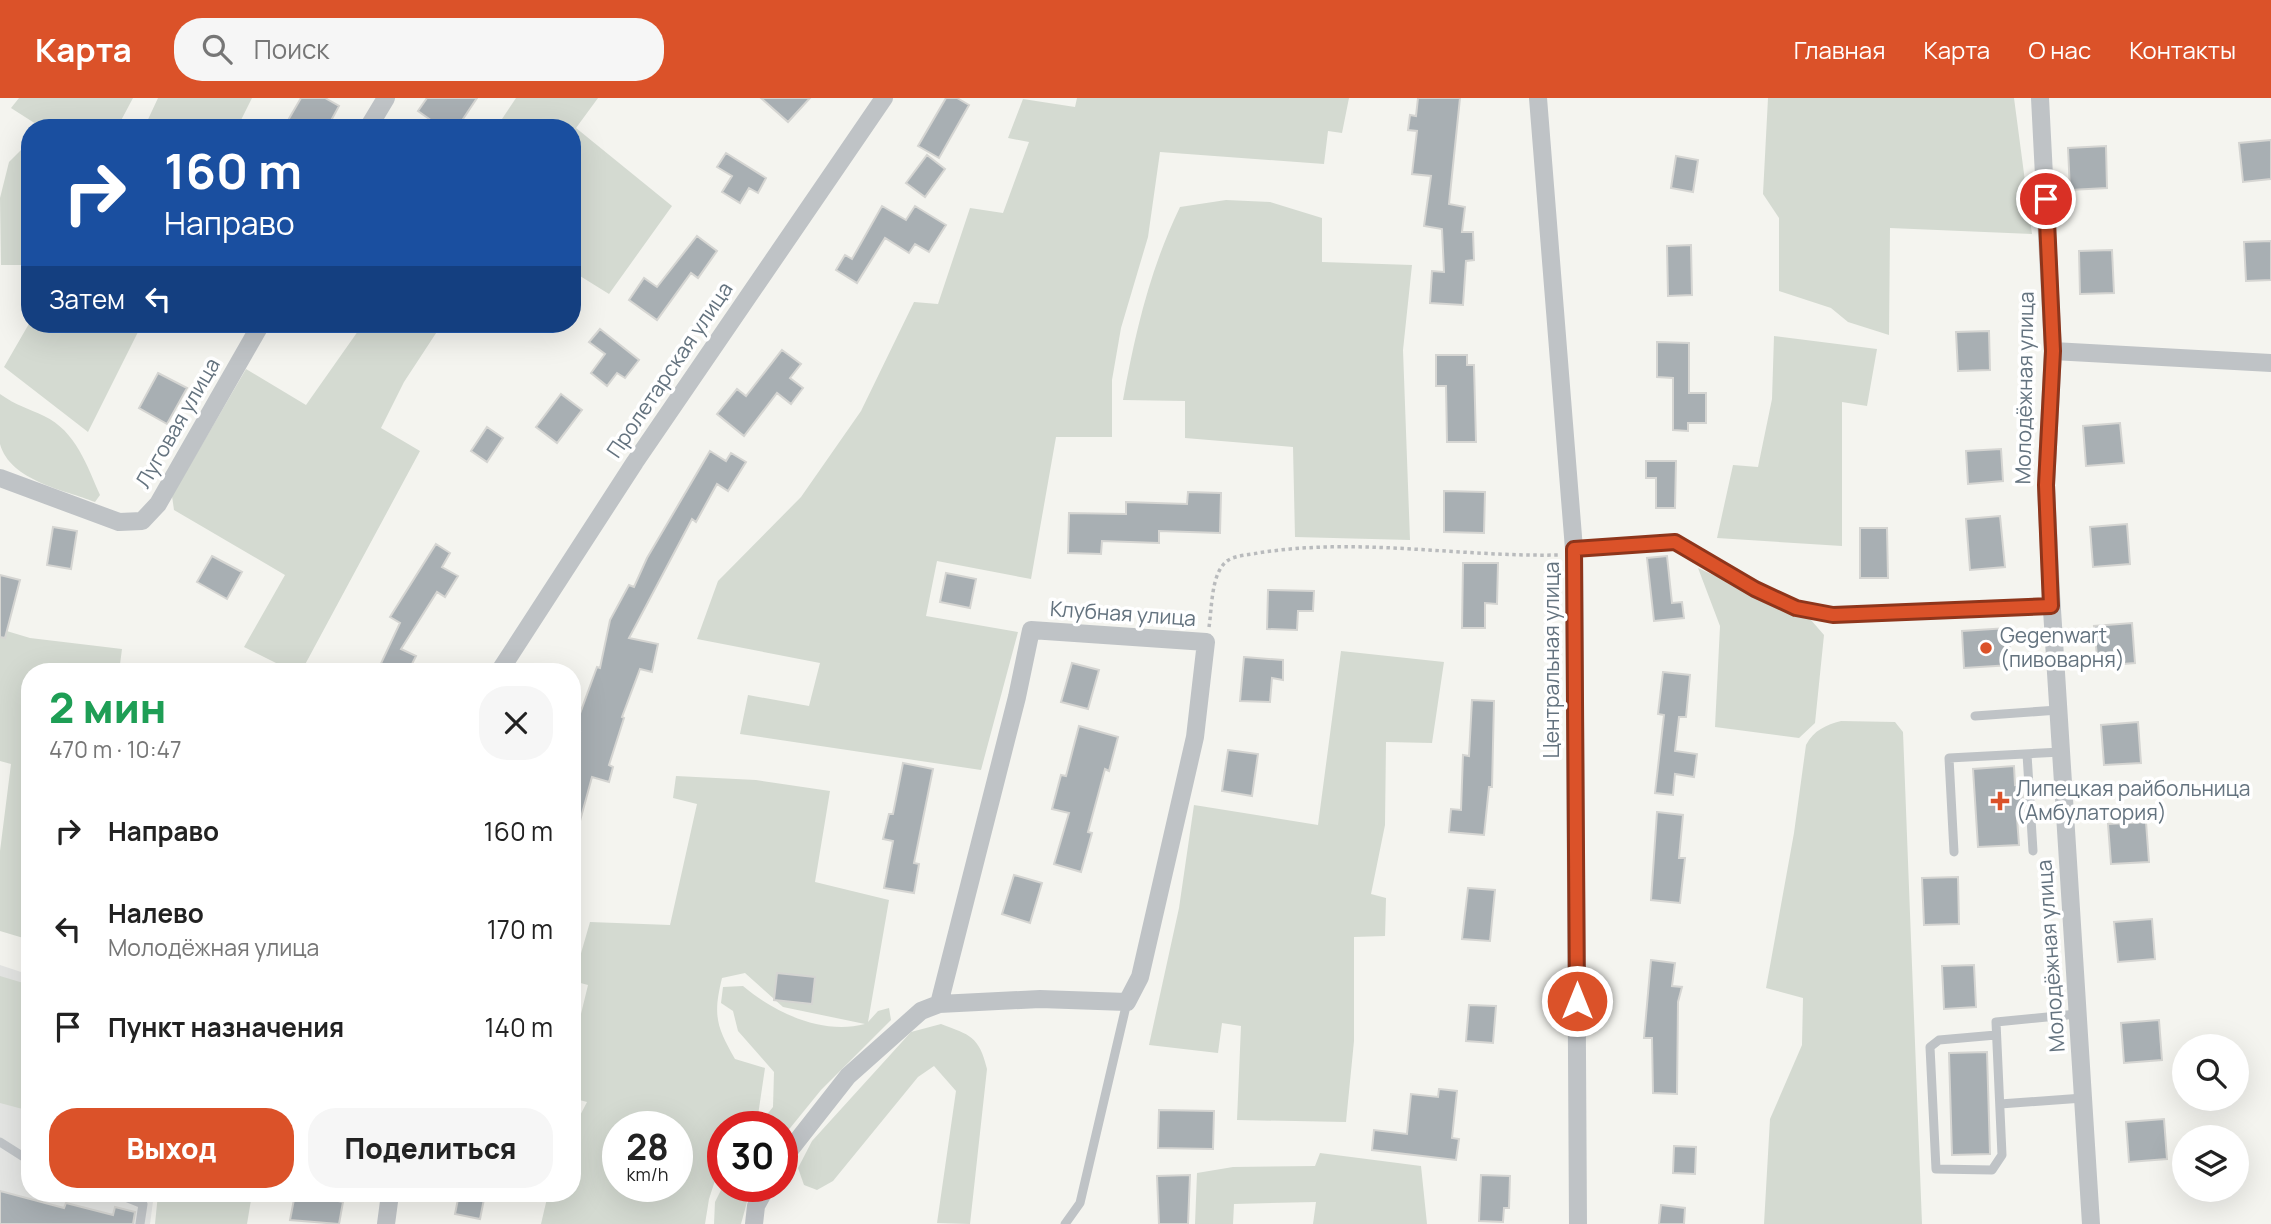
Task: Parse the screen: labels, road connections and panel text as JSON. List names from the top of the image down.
{
  "streets": {
    "street": [
      "Пролетарская улица",
      "Молодёжная улица",
      "Луговая улица",
      "Клубная улица",
      "Центральная улица"
    ]
  },
  "places": {
    "other": ["Gegenwart (пивоварня)"],
    "health": ["Липецкая райбольница (Амбулатория)"]
  },
  "page": {
    "header": "Карта",
    "search": "Поиск",
    "nav": [
      "Главная",
      "Карта",
      "О нас",
      "Контакты"
    ],
    "turn": ["160 m", "Направо"],
    "then": "Затем",
    "heading": ["2 мин", "470 m · 10:47"],
    "list": [
      {
        "name": "Направо",
        "value": "160 m"
      },
      {
        "name": "Налево",
        "note": "Молодёжная улица",
        "value": "170 m"
      },
      {
        "name": "Пункт назначения",
        "value": "140 m"
      }
    ],
    "buttons": ["Выход", "Поделиться"],
    "speed": "28 km/h",
    "limit": "30"
  }
}
